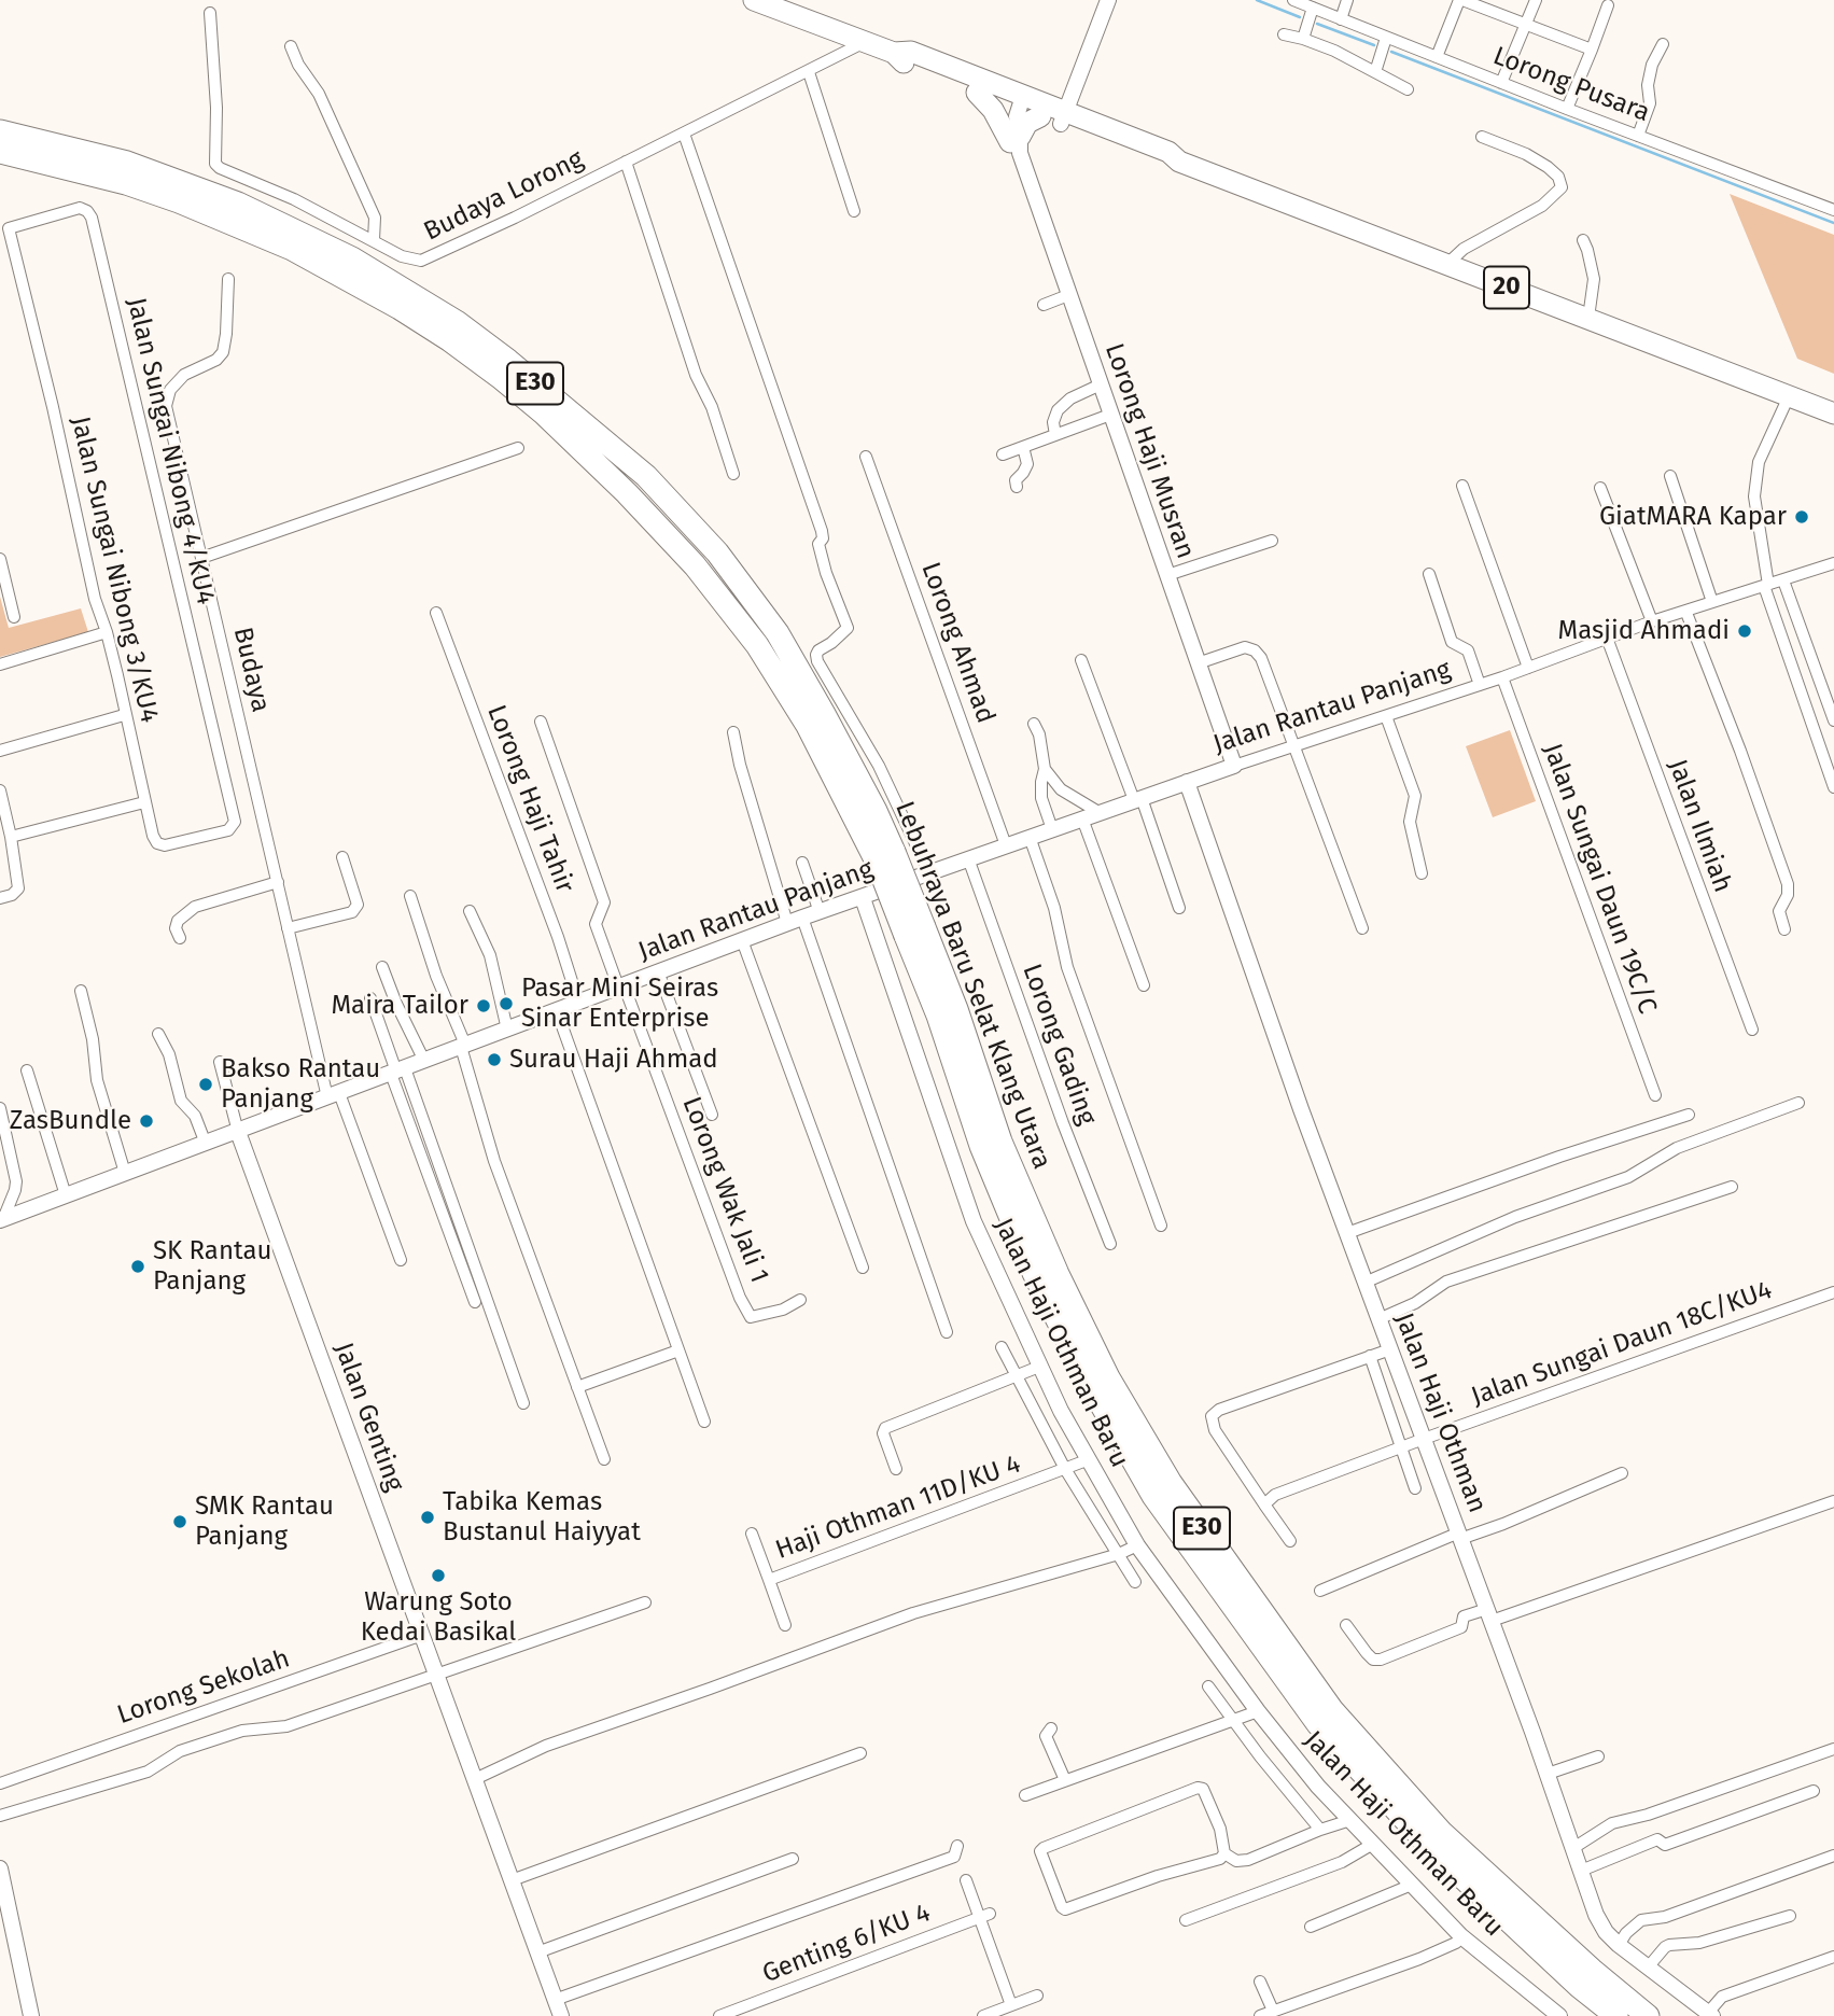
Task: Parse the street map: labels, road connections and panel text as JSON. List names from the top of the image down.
{
  "streets": {
    "highway": ["20", "E30", "Lebuhraya Baru Selat Klang Utara"],
    "street": [
      "Lorong Pusara",
      "Budaya Lorong",
      "Jalan Sungai Nibong 4/KU4",
      "Lorong Haji Musran",
      "Jalan Sungai Nibong 3/KU4",
      "Lorong Ahmad",
      "Budaya",
      "Jalan Rantau Panjang",
      "Lorong Haji Tahir",
      "Jalan Ilmiah",
      "Jalan Sungai Daun 19C/C",
      "Lorong Gading",
      "Lorong Wak Jali 1",
      "Jalan Haji Othman Baru",
      "Jalan Sungai Daun 18C/KU4",
      "Jalan Haji Othman",
      "Jalan Genting",
      "Haji Othman 11D/KU 4",
      "Lorong Sekolah",
      "Genting 6/KU 4"
    ]
  },
  "crossings": [
    ["Budaya Lorong", "20"],
    ["20", "Lorong Haji Musran"],
    ["Jalan Sungai Nibong 4/KU4", "Jalan Sungai Nibong 3/KU4"],
    ["Lorong Haji Musran", "Jalan Rantau Panjang"],
    ["Lorong Ahmad", "Jalan Rantau Panjang"],
    ["Budaya", "Jalan Rantau Panjang"],
    ["Jalan Rantau Panjang", "Lorong Haji Tahir"],
    ["Jalan Rantau Panjang", "Jalan Ilmiah"],
    ["Jalan Rantau Panjang", "Jalan Sungai Daun 19C/C"],
    ["Jalan Rantau Panjang", "Lorong Gading"],
    ["Jalan Rantau Panjang", "Lorong Wak Jali 1"],
    ["Jalan Rantau Panjang", "Jalan Haji Othman Baru"],
    ["Jalan Rantau Panjang", "Jalan Haji Othman"],
    ["Jalan Rantau Panjang", "Jalan Genting"],
    ["Jalan Haji Othman Baru", "Haji Othman 11D/KU 4"],
    ["Jalan Sungai Daun 18C/KU4", "Jalan Haji Othman"],
    ["Jalan Genting", "Lorong Sekolah"]
  ],
  "places": [
    "GiatMARA Kapar",
    "Masjid Ahmadi",
    "Pasar Mini Seiras Sinar Enterprise",
    "Maira Tailor",
    "Surau Haji Ahmad",
    "Bakso Rantau Panjang",
    "ZasBundle",
    "SK Rantau Panjang",
    "Tabika Kemas Bustanul Haiyyat",
    "SMK Rantau Panjang",
    "Warung Soto Kedai Basikal"
  ]
}
